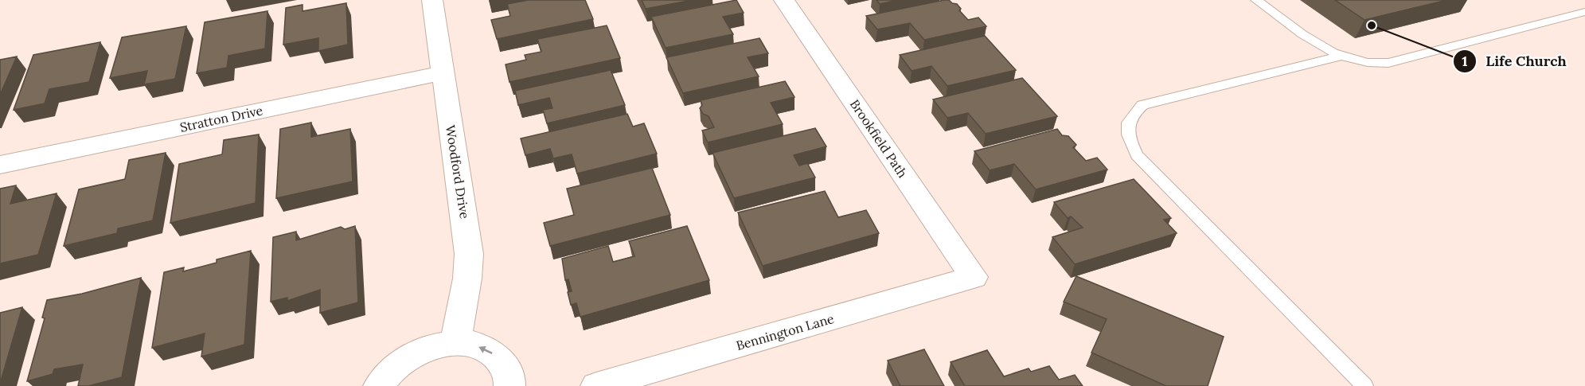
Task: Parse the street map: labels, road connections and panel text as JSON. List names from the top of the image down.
{
  "streets": {
    "street": [
      "Stratton Drive",
      "Brookfield Path",
      "Woodford Drive",
      "Bennington Lane"
    ]
  },
  "crossings": [
    ["Stratton Drive", "Woodford Drive"],
    ["Brookfield Path", "Bennington Lane"]
  ],
  "places": ["Life Church"]
}
